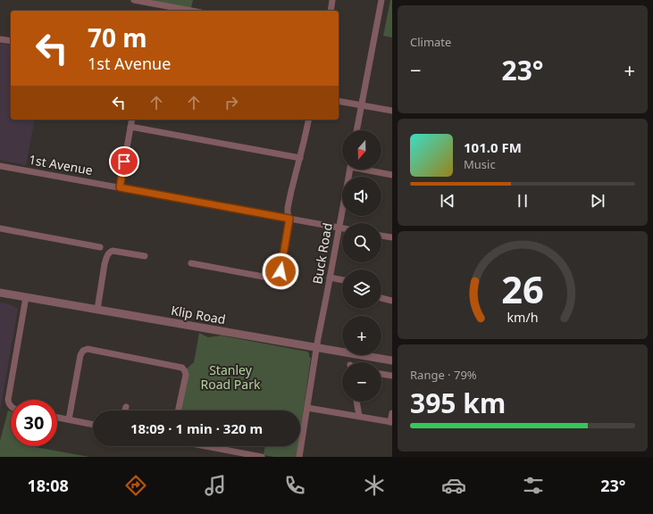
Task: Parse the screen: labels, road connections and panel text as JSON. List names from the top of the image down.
{
  "streets": {
    "street": ["1st Avenue", "Buck Road", "Klip Road"]
  },
  "crossings": [
    ["1st Avenue", "Buck Road"],
    ["Buck Road", "Klip Road"]
  ],
  "parks": ["Stanley Road Park"],
  "north": "bottom",
  "page": {
    "tile": [
      "Climate",
      ["Range · 79%", "395 km"]
    ],
    "turn": ["70 m", "1st Avenue"],
    "heat": ["−", "23°", "+"],
    "map_buttons": ["+", "−"],
    "song": ["101.0 FM", "Music"],
    "limit": "30",
    "trip": "18:09 · 1 min · 320 m",
    "tabs": ["18:08", "23°"],
    "gauge": ["26", "km/h"]
  }
}
